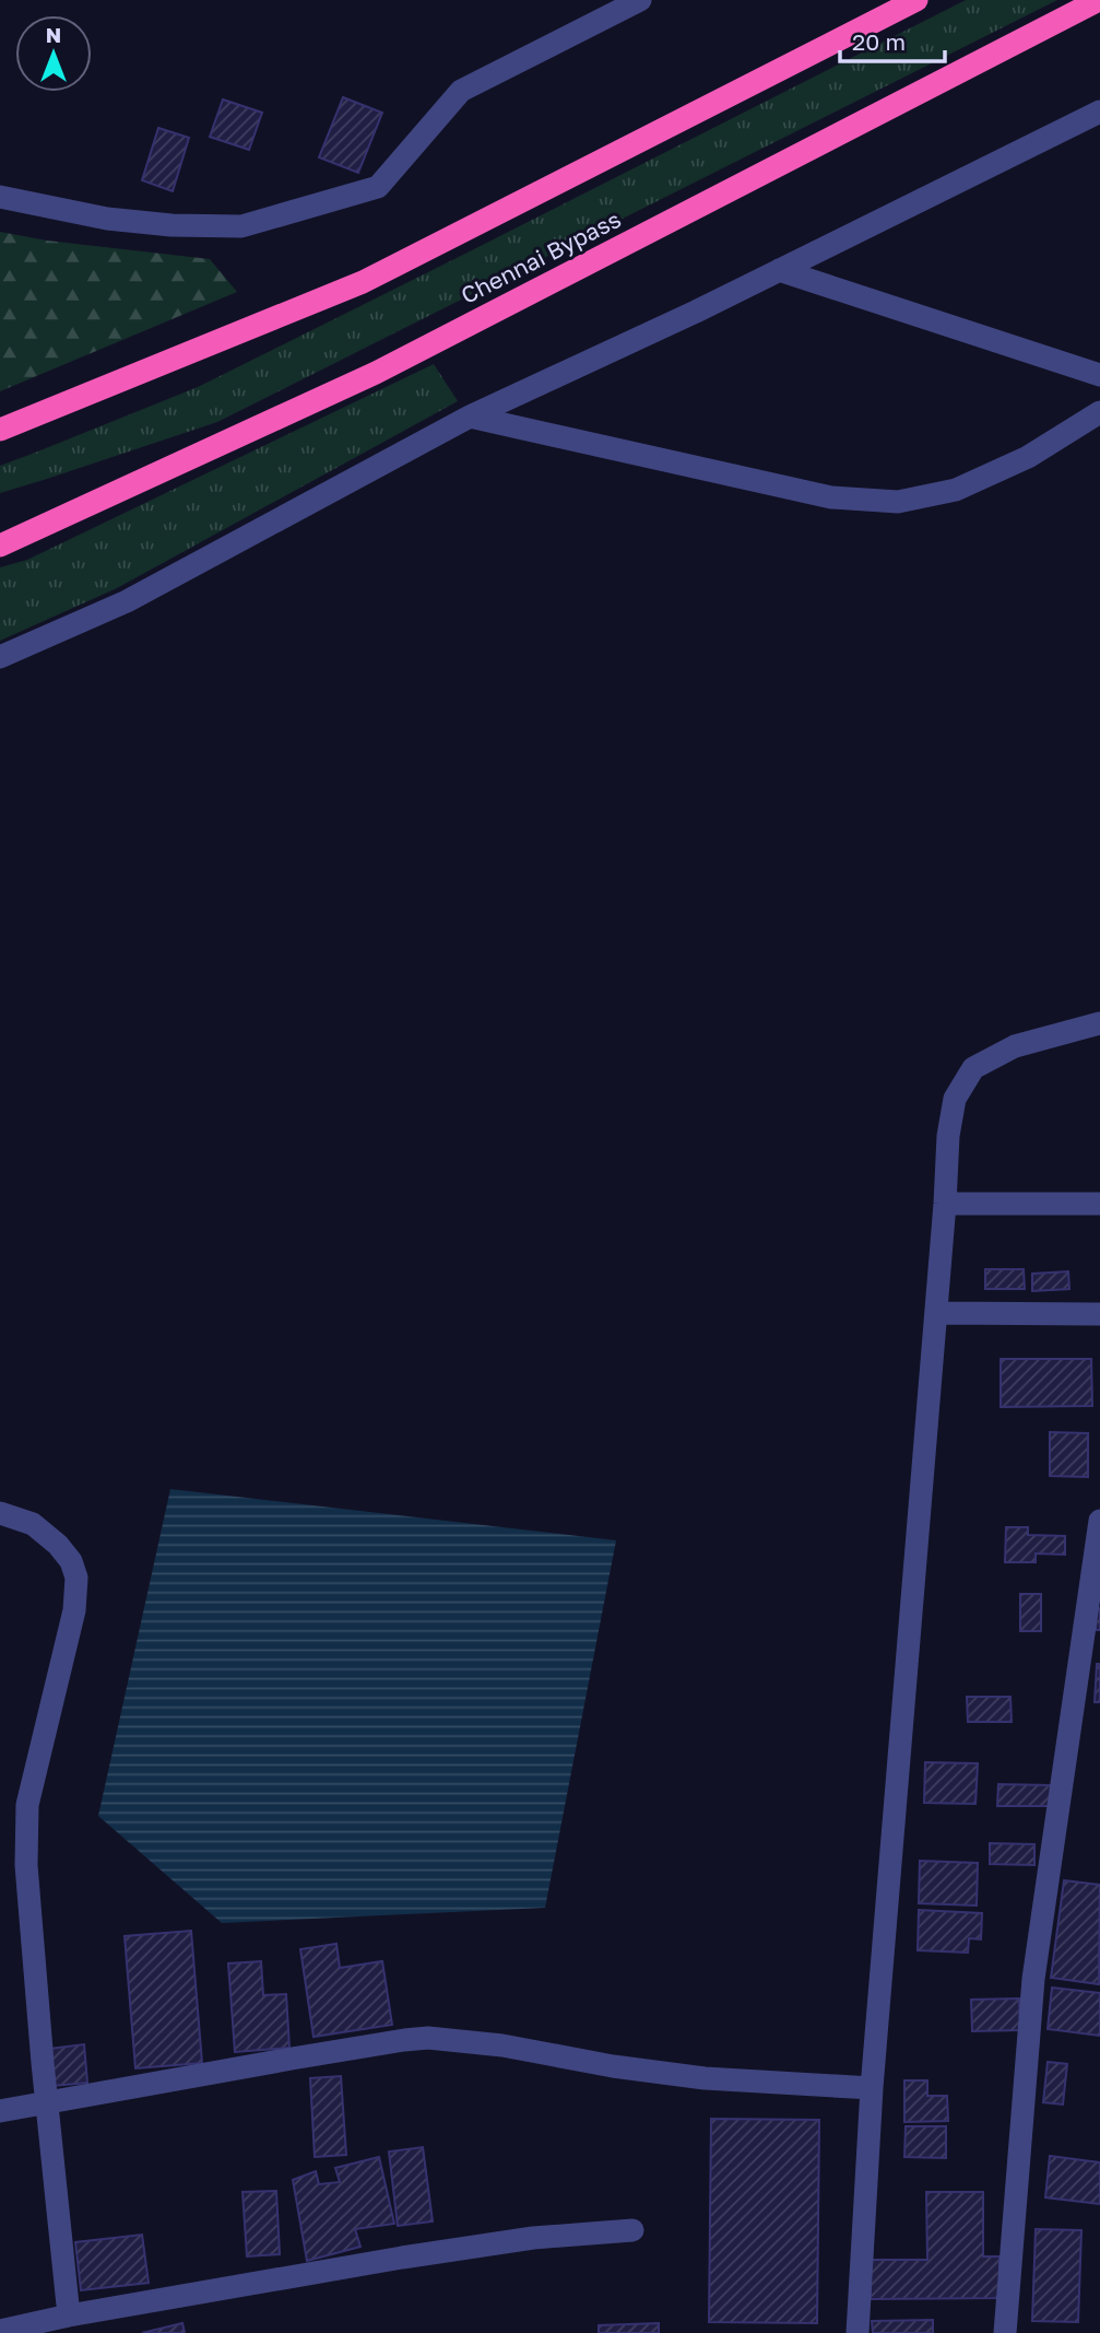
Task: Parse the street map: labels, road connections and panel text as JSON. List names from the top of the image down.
{
  "streets": {
    "highway": ["Chennai Bypass"]
  },
  "scale_bar": "20 m",
  "north": "top"
}
